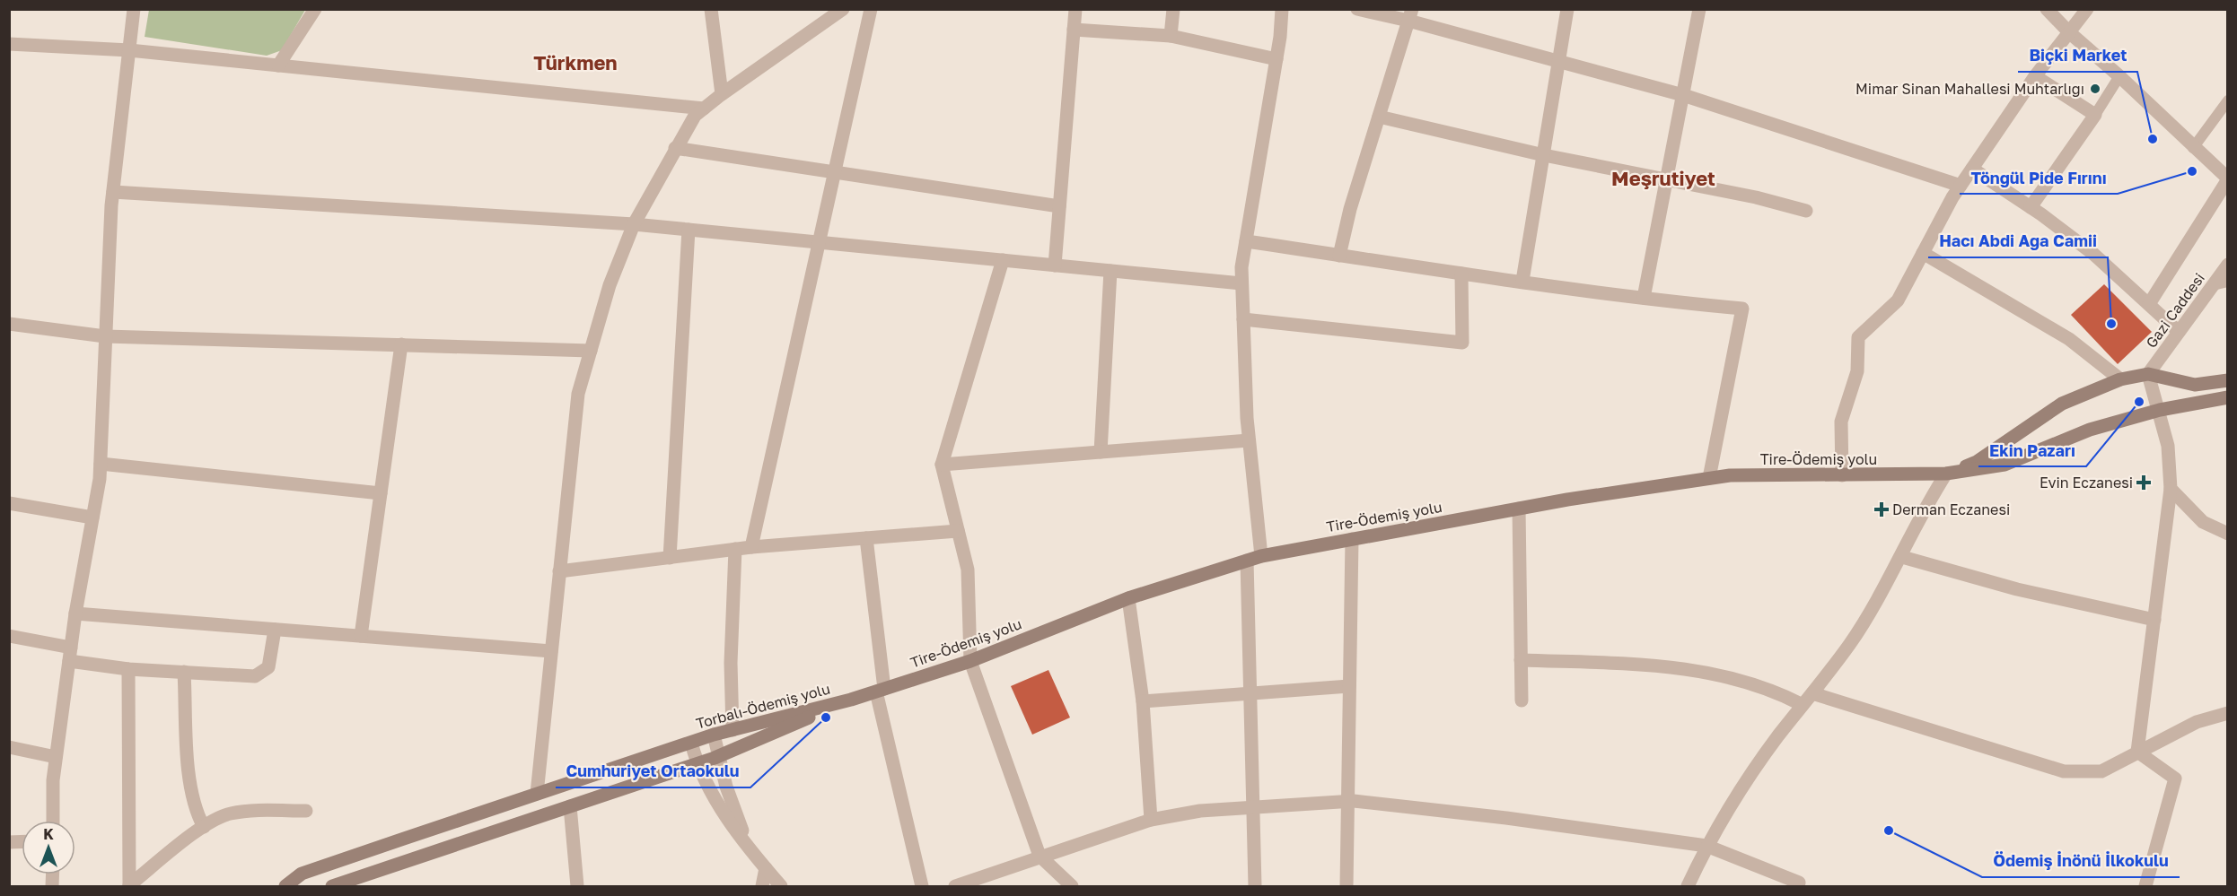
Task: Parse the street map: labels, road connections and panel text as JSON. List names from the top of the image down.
{
  "streets": {
    "main road": ["Tire-Ödemiş yolu", "Torbalı-Ödemiş yolu"],
    "street": ["Gazi Caddesi"]
  },
  "crossings": [
    ["Tire-Ödemiş yolu", "Torbalı-Ödemiş yolu"]
  ],
  "districts": ["Türkmen", "Meşrutiyet"],
  "places": {
    "other": [
      "Mimar Sinan Mahallesi Muhtarlığı",
      "Biçki Market",
      "Töngül Pide Fırını",
      "Hacı Abdi Ağa Camii",
      "Ekin Pazarı",
      "Cumhuriyet Ortaokulu",
      "Ödemiş İnönü İlkokulu"
    ],
    "health": ["Evin Eczanesi", "Derman Eczanesi"]
  },
  "north": "top"
}
